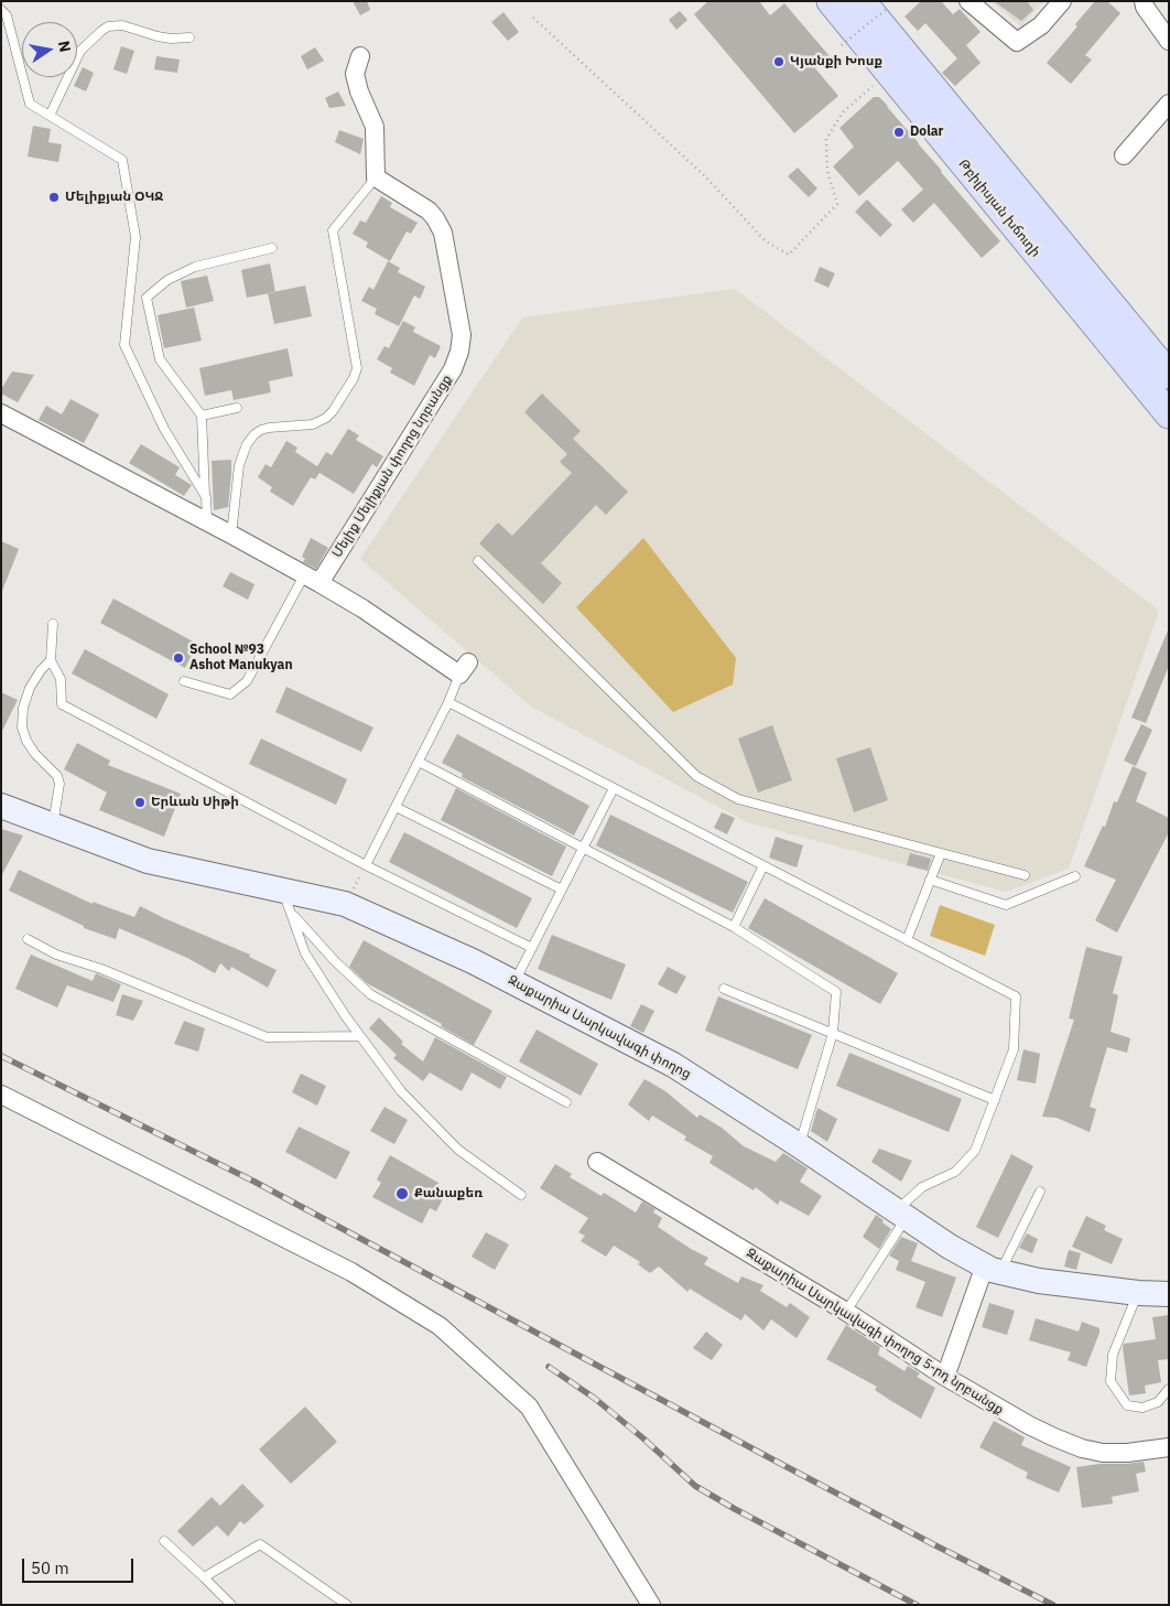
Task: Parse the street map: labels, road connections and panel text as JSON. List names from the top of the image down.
{
  "streets": {
    "main road": ["Թբիլիսյան խճուղի", "Զաքարիա Սարկավագի փողոց"],
    "street": ["Մելիք Մելիքյան փողոց նրբանցք", "Զաքարիա Սարկավագի փողոց 5-րդ նրբանցք"]
  },
  "places": [
    "Կյանքի Խոսք",
    "Dolar",
    "Մելիքյան ՕԿՋ",
    "School №93 Ashot Manukyan",
    "Երևան Սիթի",
    "Քանաքեռ"
  ],
  "scale_bar": "50 m",
  "north": "right"
}
